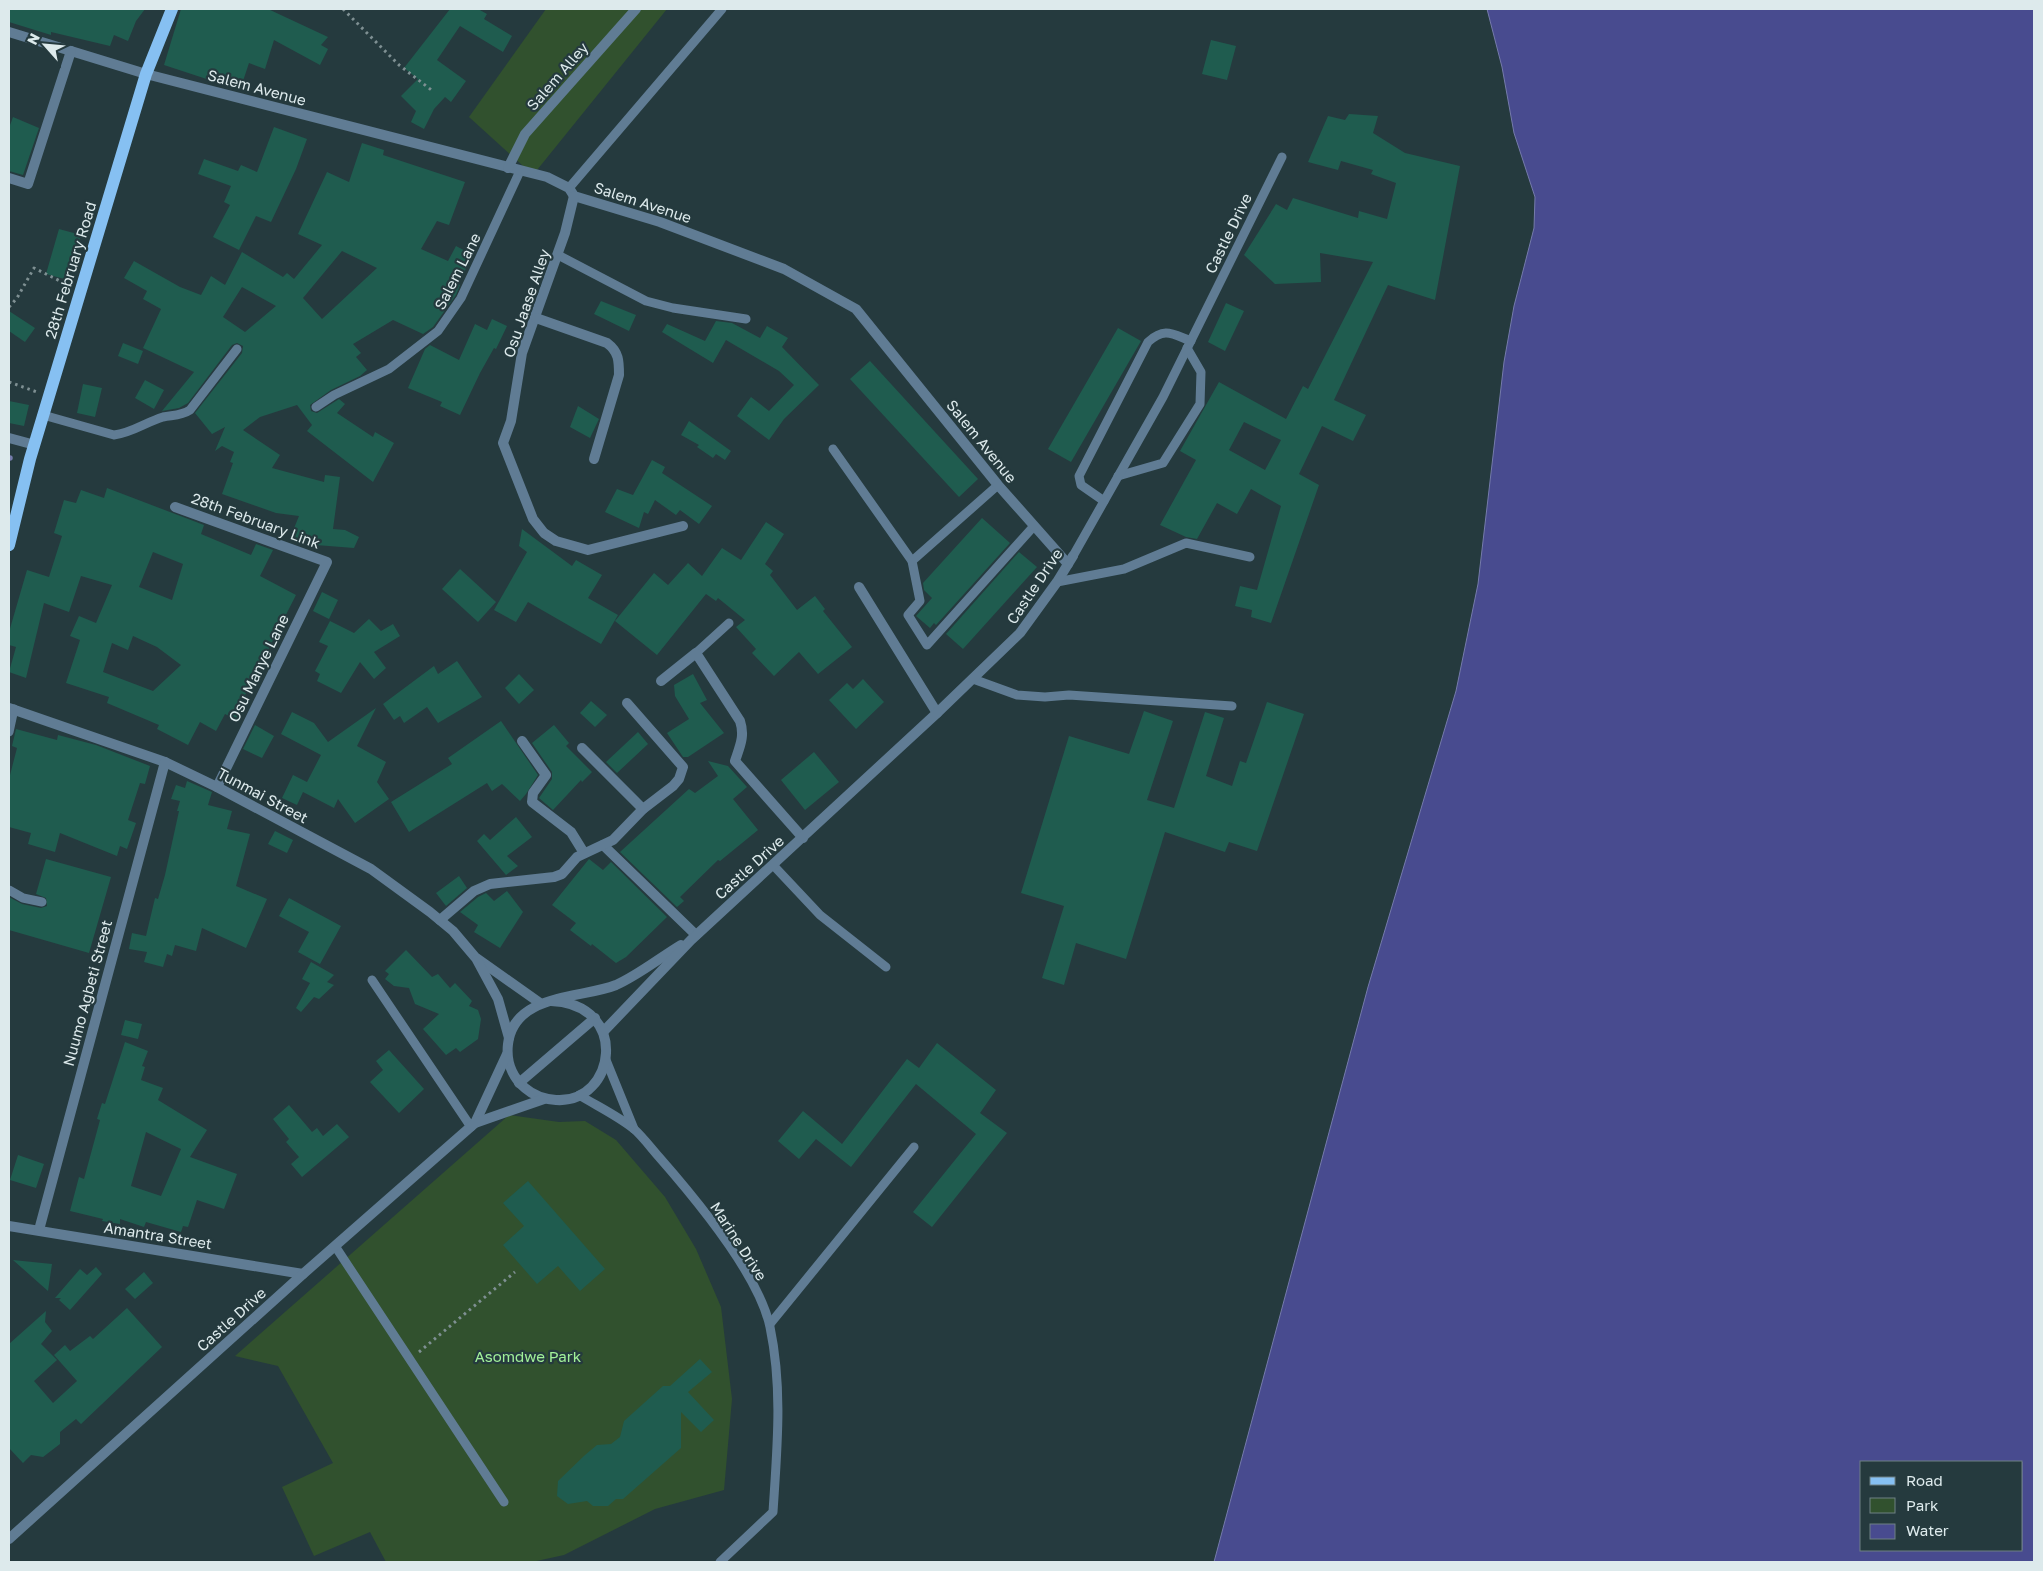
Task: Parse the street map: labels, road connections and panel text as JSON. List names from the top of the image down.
{
  "streets": {
    "main road": ["28th February Road"],
    "street": [
      "Salem Alley",
      "Salem Avenue",
      "Castle Drive",
      "Osu Jaase Alley",
      "28th February Link",
      "Osu Manye Lane",
      "Tunmai Street",
      "Nuumo Agbeti Street",
      "Amantra Street"
    ],
    "lane": ["Salem Lane", "Marine Drive"]
  },
  "crossings": [
    ["Salem Alley", "Salem Avenue"],
    ["Salem Avenue", "Castle Drive"],
    ["Salem Avenue", "28th February Road"],
    ["Salem Avenue", "Salem Lane"],
    ["Salem Avenue", "Osu Jaase Alley"],
    ["Castle Drive", "Tunmai Street"],
    ["Castle Drive", "Amantra Street"],
    ["28th February Link", "Osu Manye Lane"],
    ["Osu Manye Lane", "Tunmai Street"],
    ["Tunmai Street", "Nuumo Agbeti Street"],
    ["Nuumo Agbeti Street", "Amantra Street"]
  ],
  "parks": ["Asomdwe Park"],
  "legend": ["Road", "Park", "Water"],
  "north": "top left"
}
